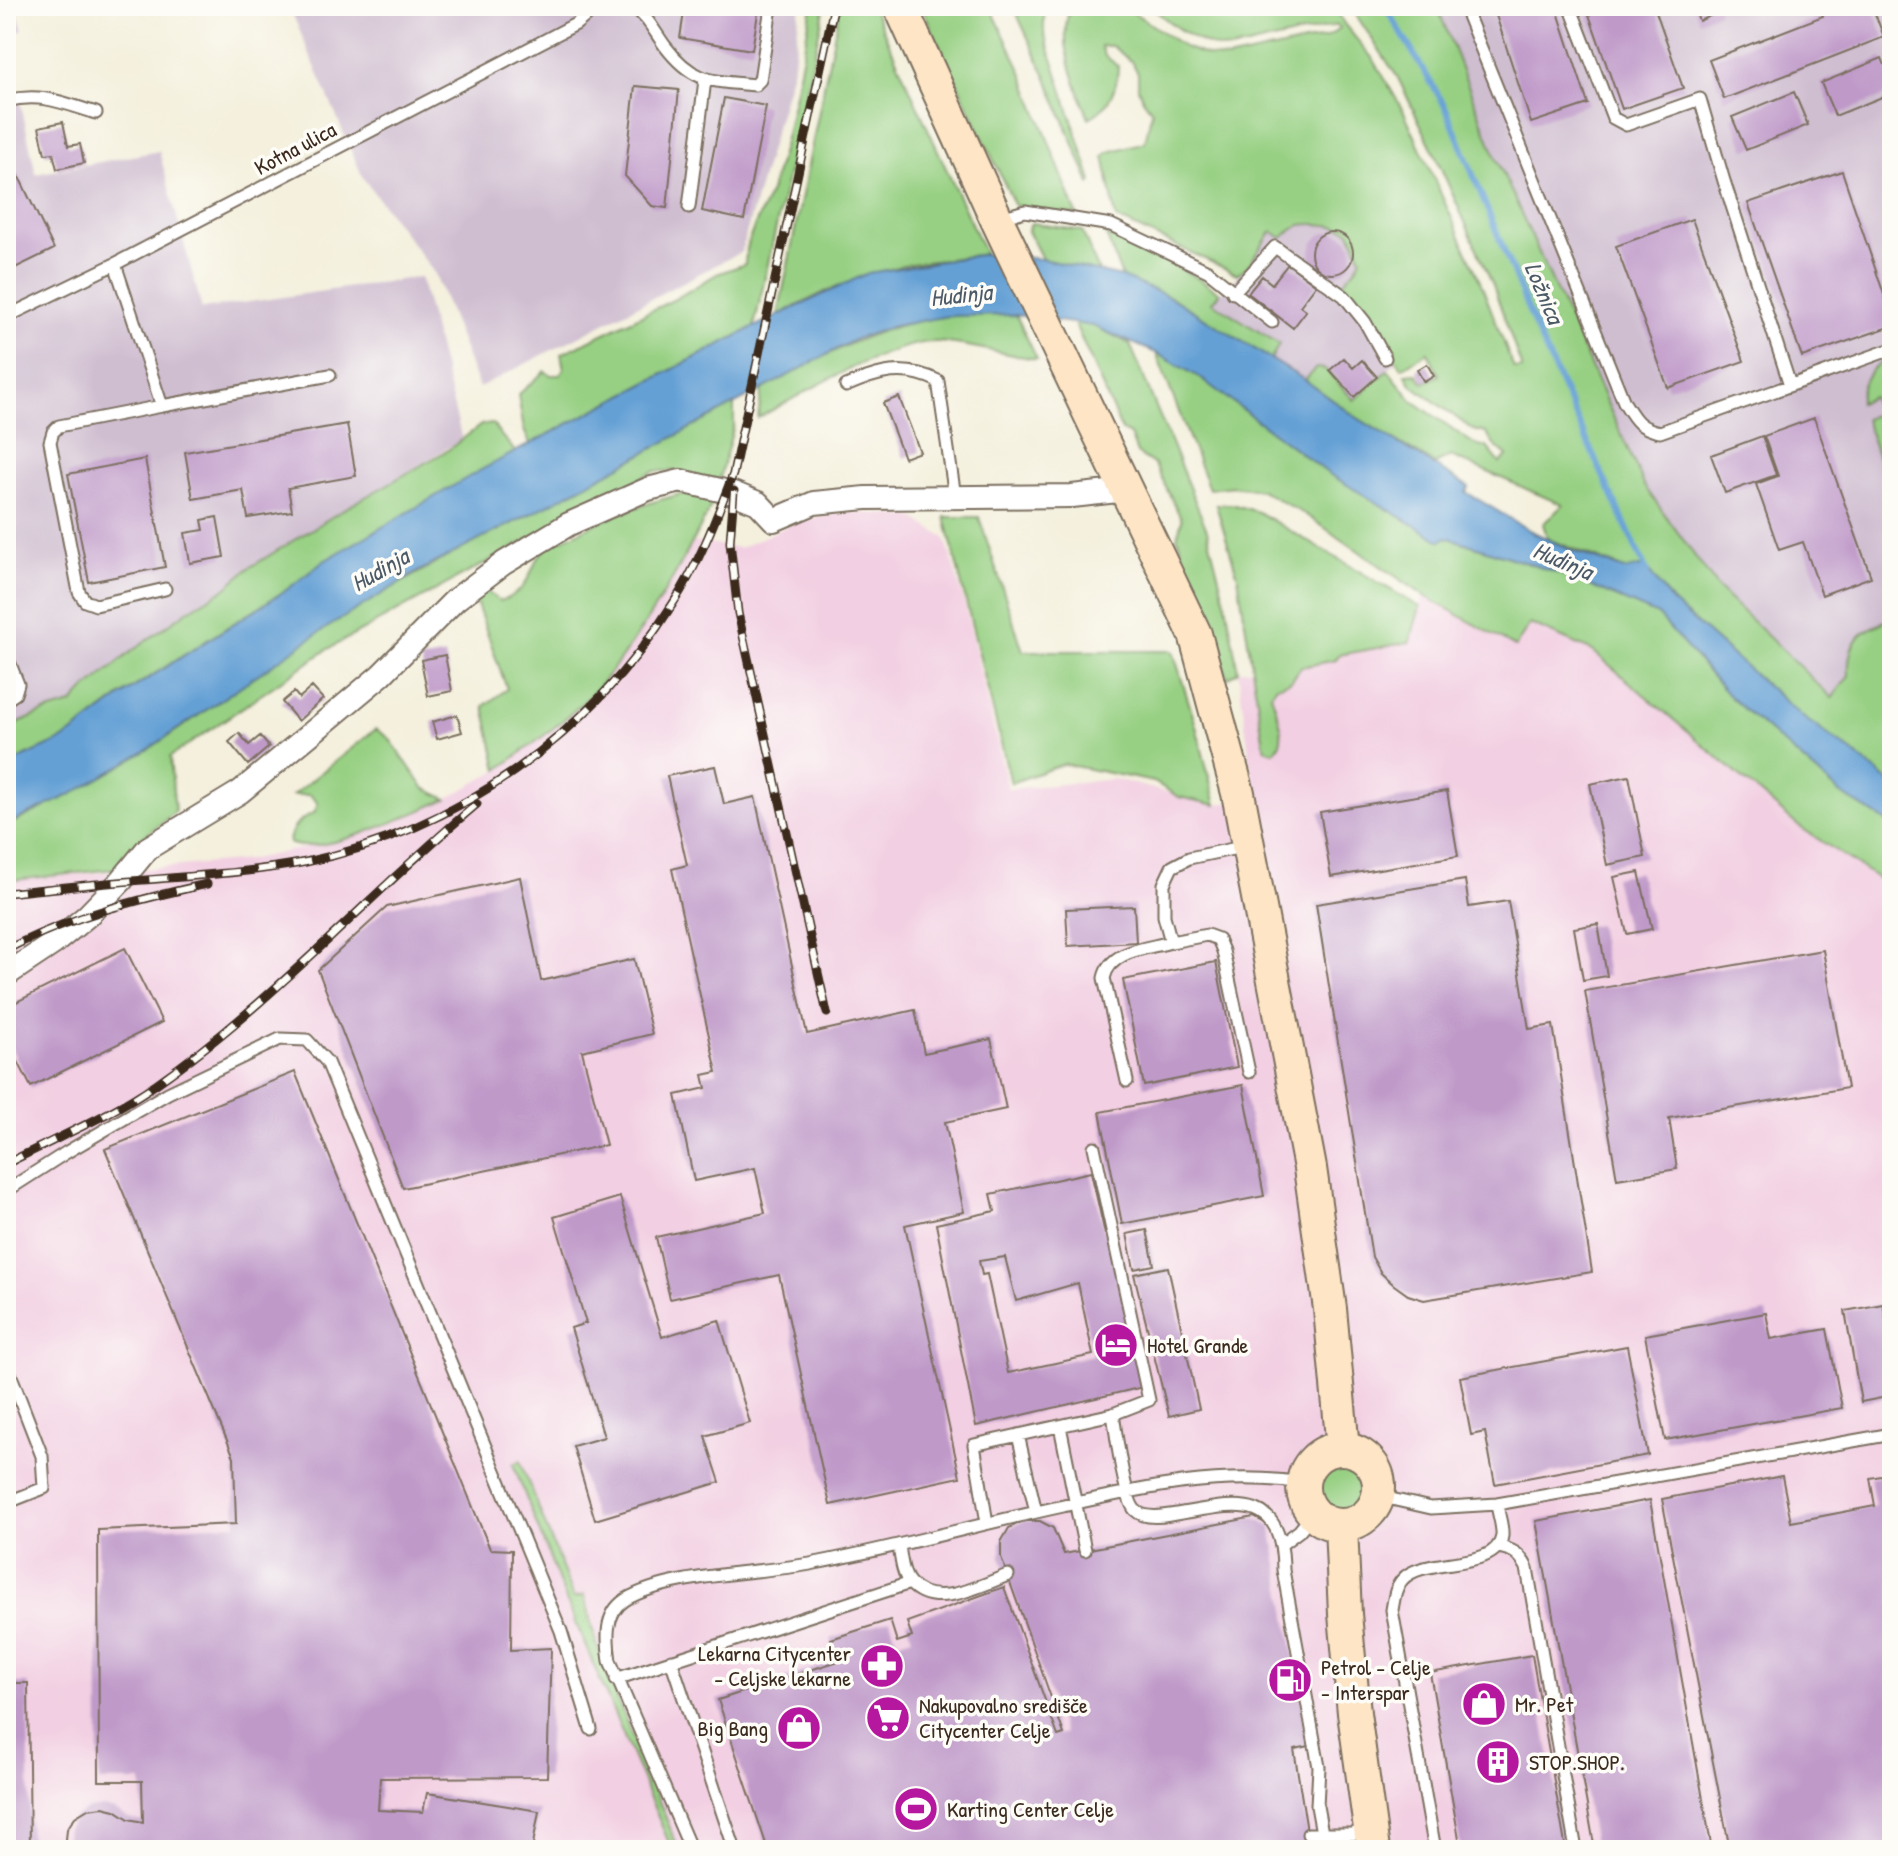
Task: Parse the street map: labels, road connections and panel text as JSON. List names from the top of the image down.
{
  "streets": {
    "lane": ["Kotna ulica"]
  },
  "water": ["Ložnica", "Hudinja"],
  "places": {
    "hotel": ["Hotel Grande"],
    "pharmacy": ["Lekarna Citycenter - Celjske lekarne"],
    "fuel station": ["Petrol - Celje - Interspar"],
    "shop": ["Mr. Pet", "Big Bang"],
    "supermarket": ["Nakupovalno središče Citycenter Celje"],
    "building": ["STOP.SHOP."],
    "sports": ["Karting Center Celje"]
  }
}
